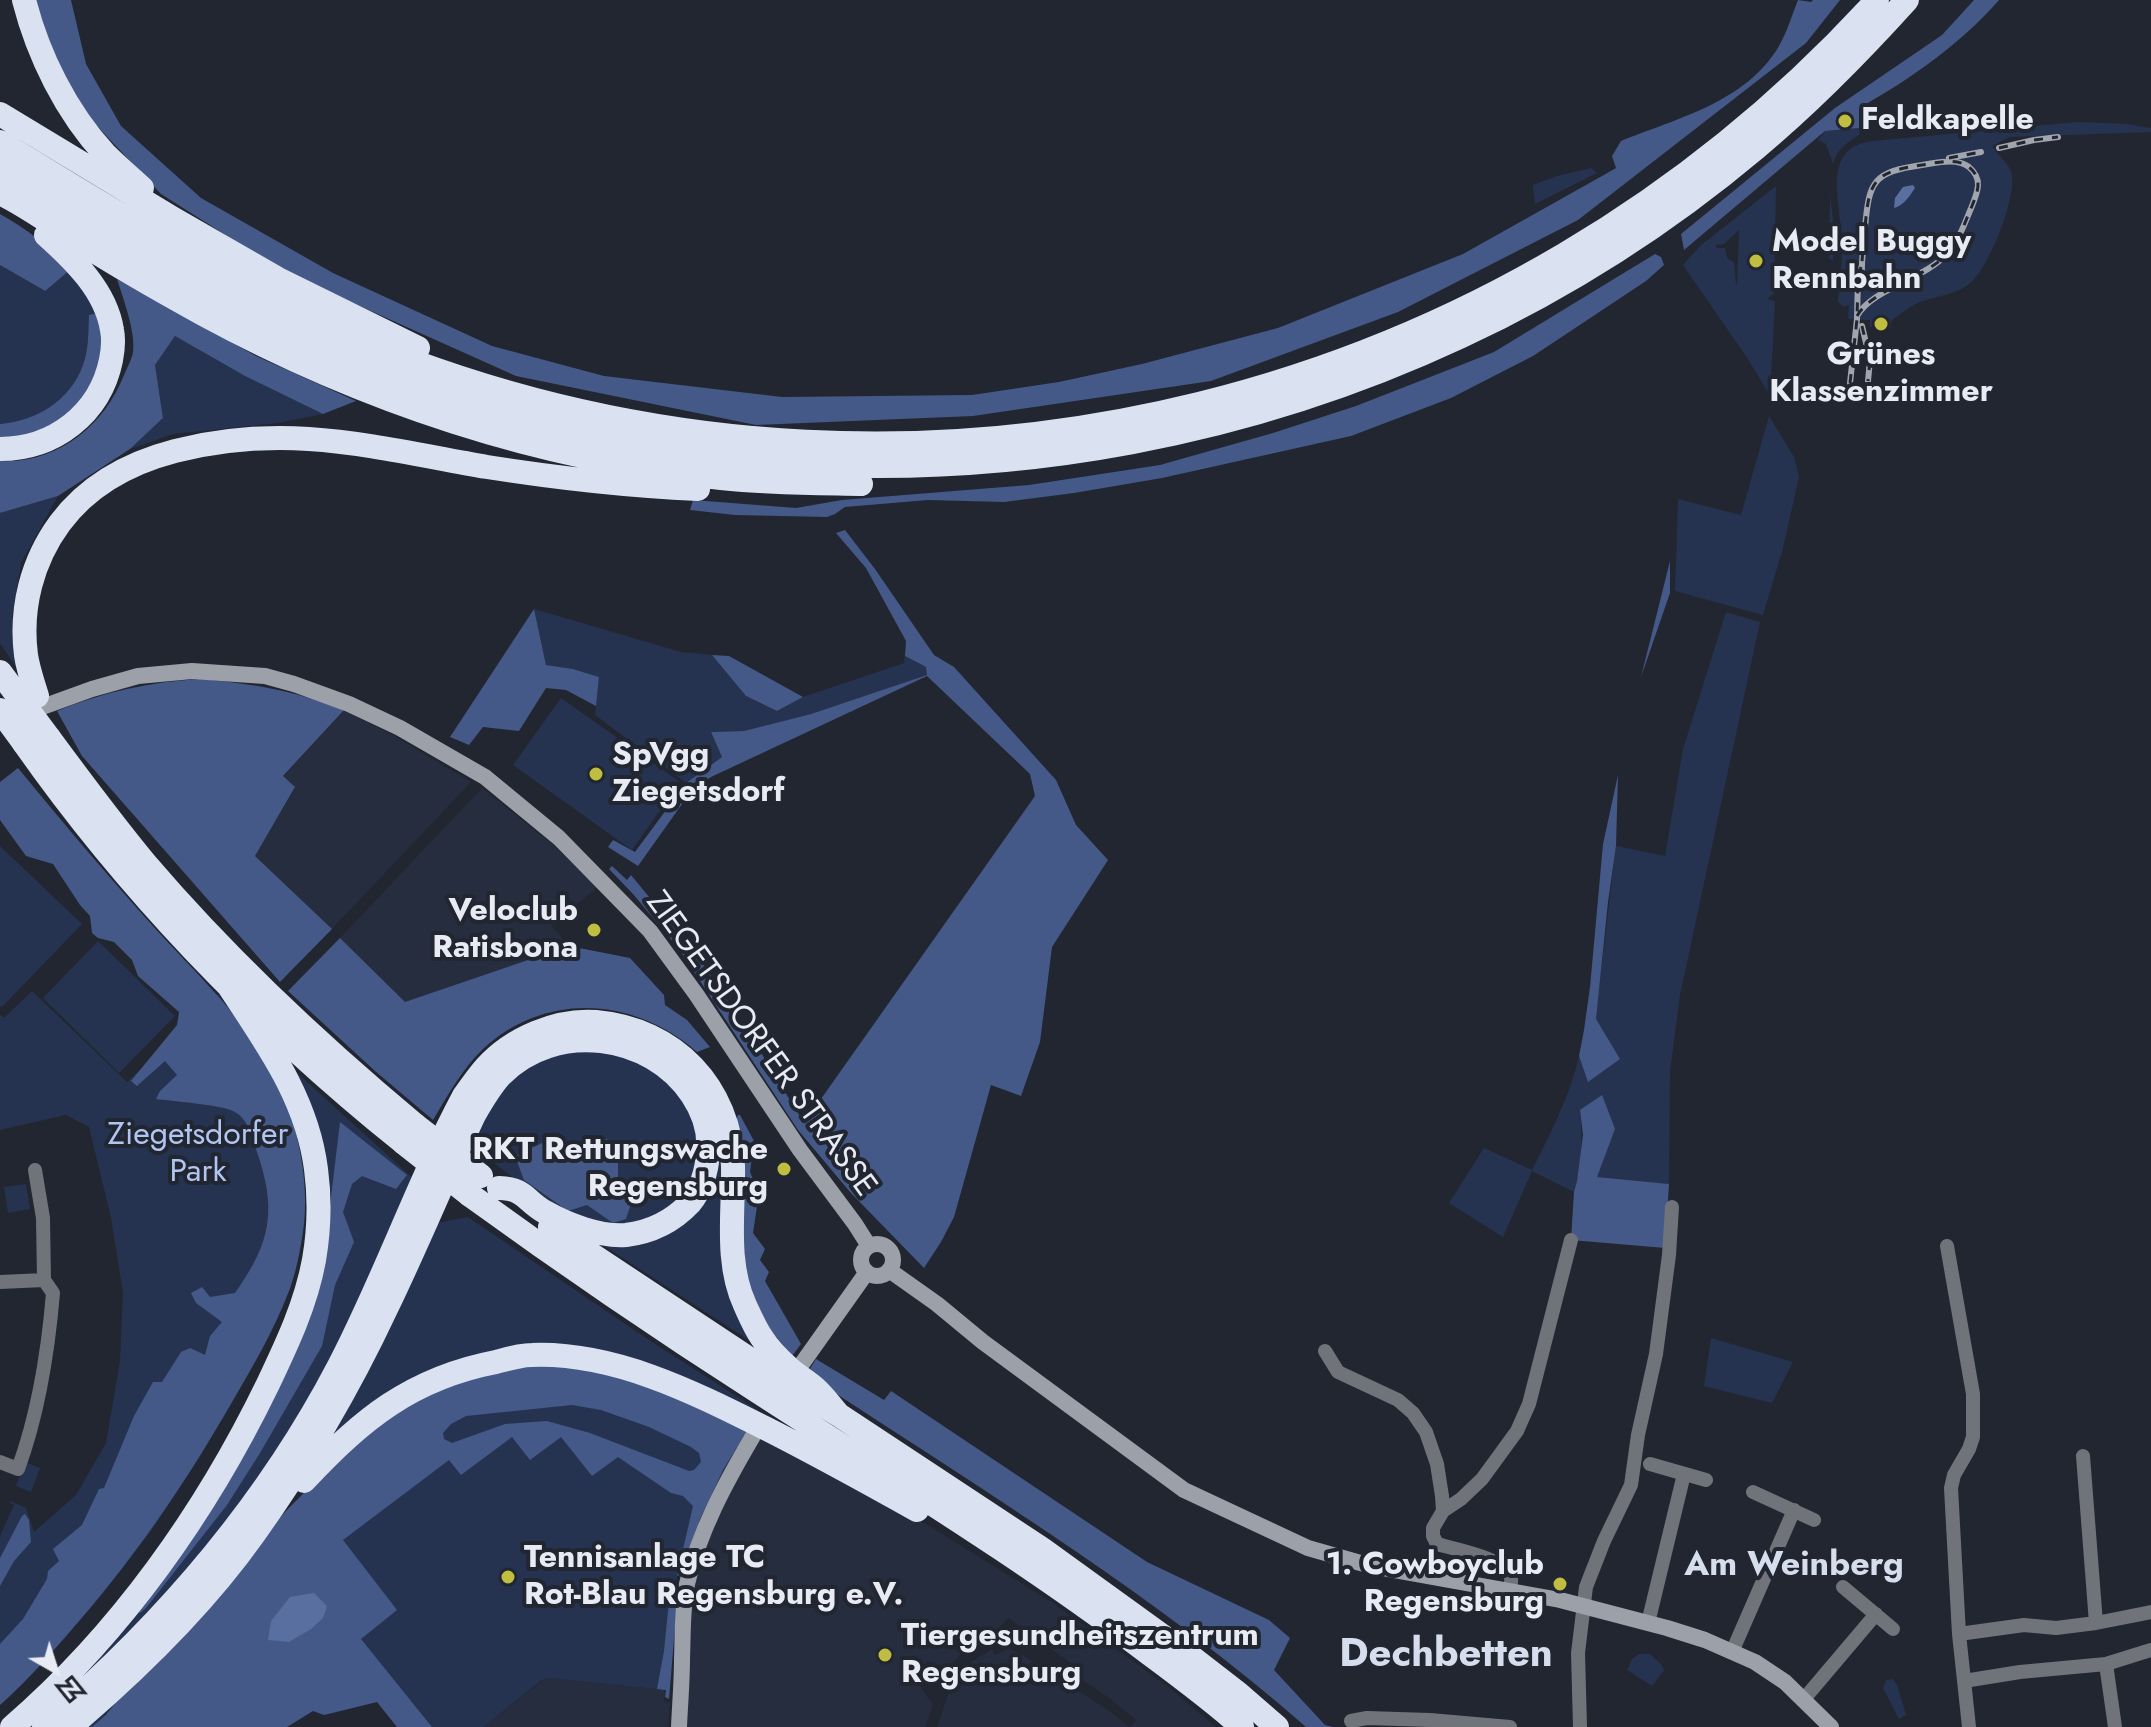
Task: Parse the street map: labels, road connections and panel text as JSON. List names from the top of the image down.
{
  "streets": {
    "street": ["ZIEGETSDORFER STRASSE"]
  },
  "districts": ["Am Weinberg", "Dechbetten"],
  "parks": ["Ziegetsdorfer Park"],
  "places": [
    "Feldkapelle",
    "Model Buggy Rennbahn",
    "Grünes Klassenzimmer",
    "SpVgg Ziegetsdorf",
    "Veloclub Ratisbona",
    "RKT Rettungswache Regensburg",
    "Tennisanlage TC Rot-Blau Regensburg e.V.",
    "1. Cowboyclub Regensburg",
    "Tiergesundheitszentrum Regensburg"
  ],
  "north": "bottom right"
}
